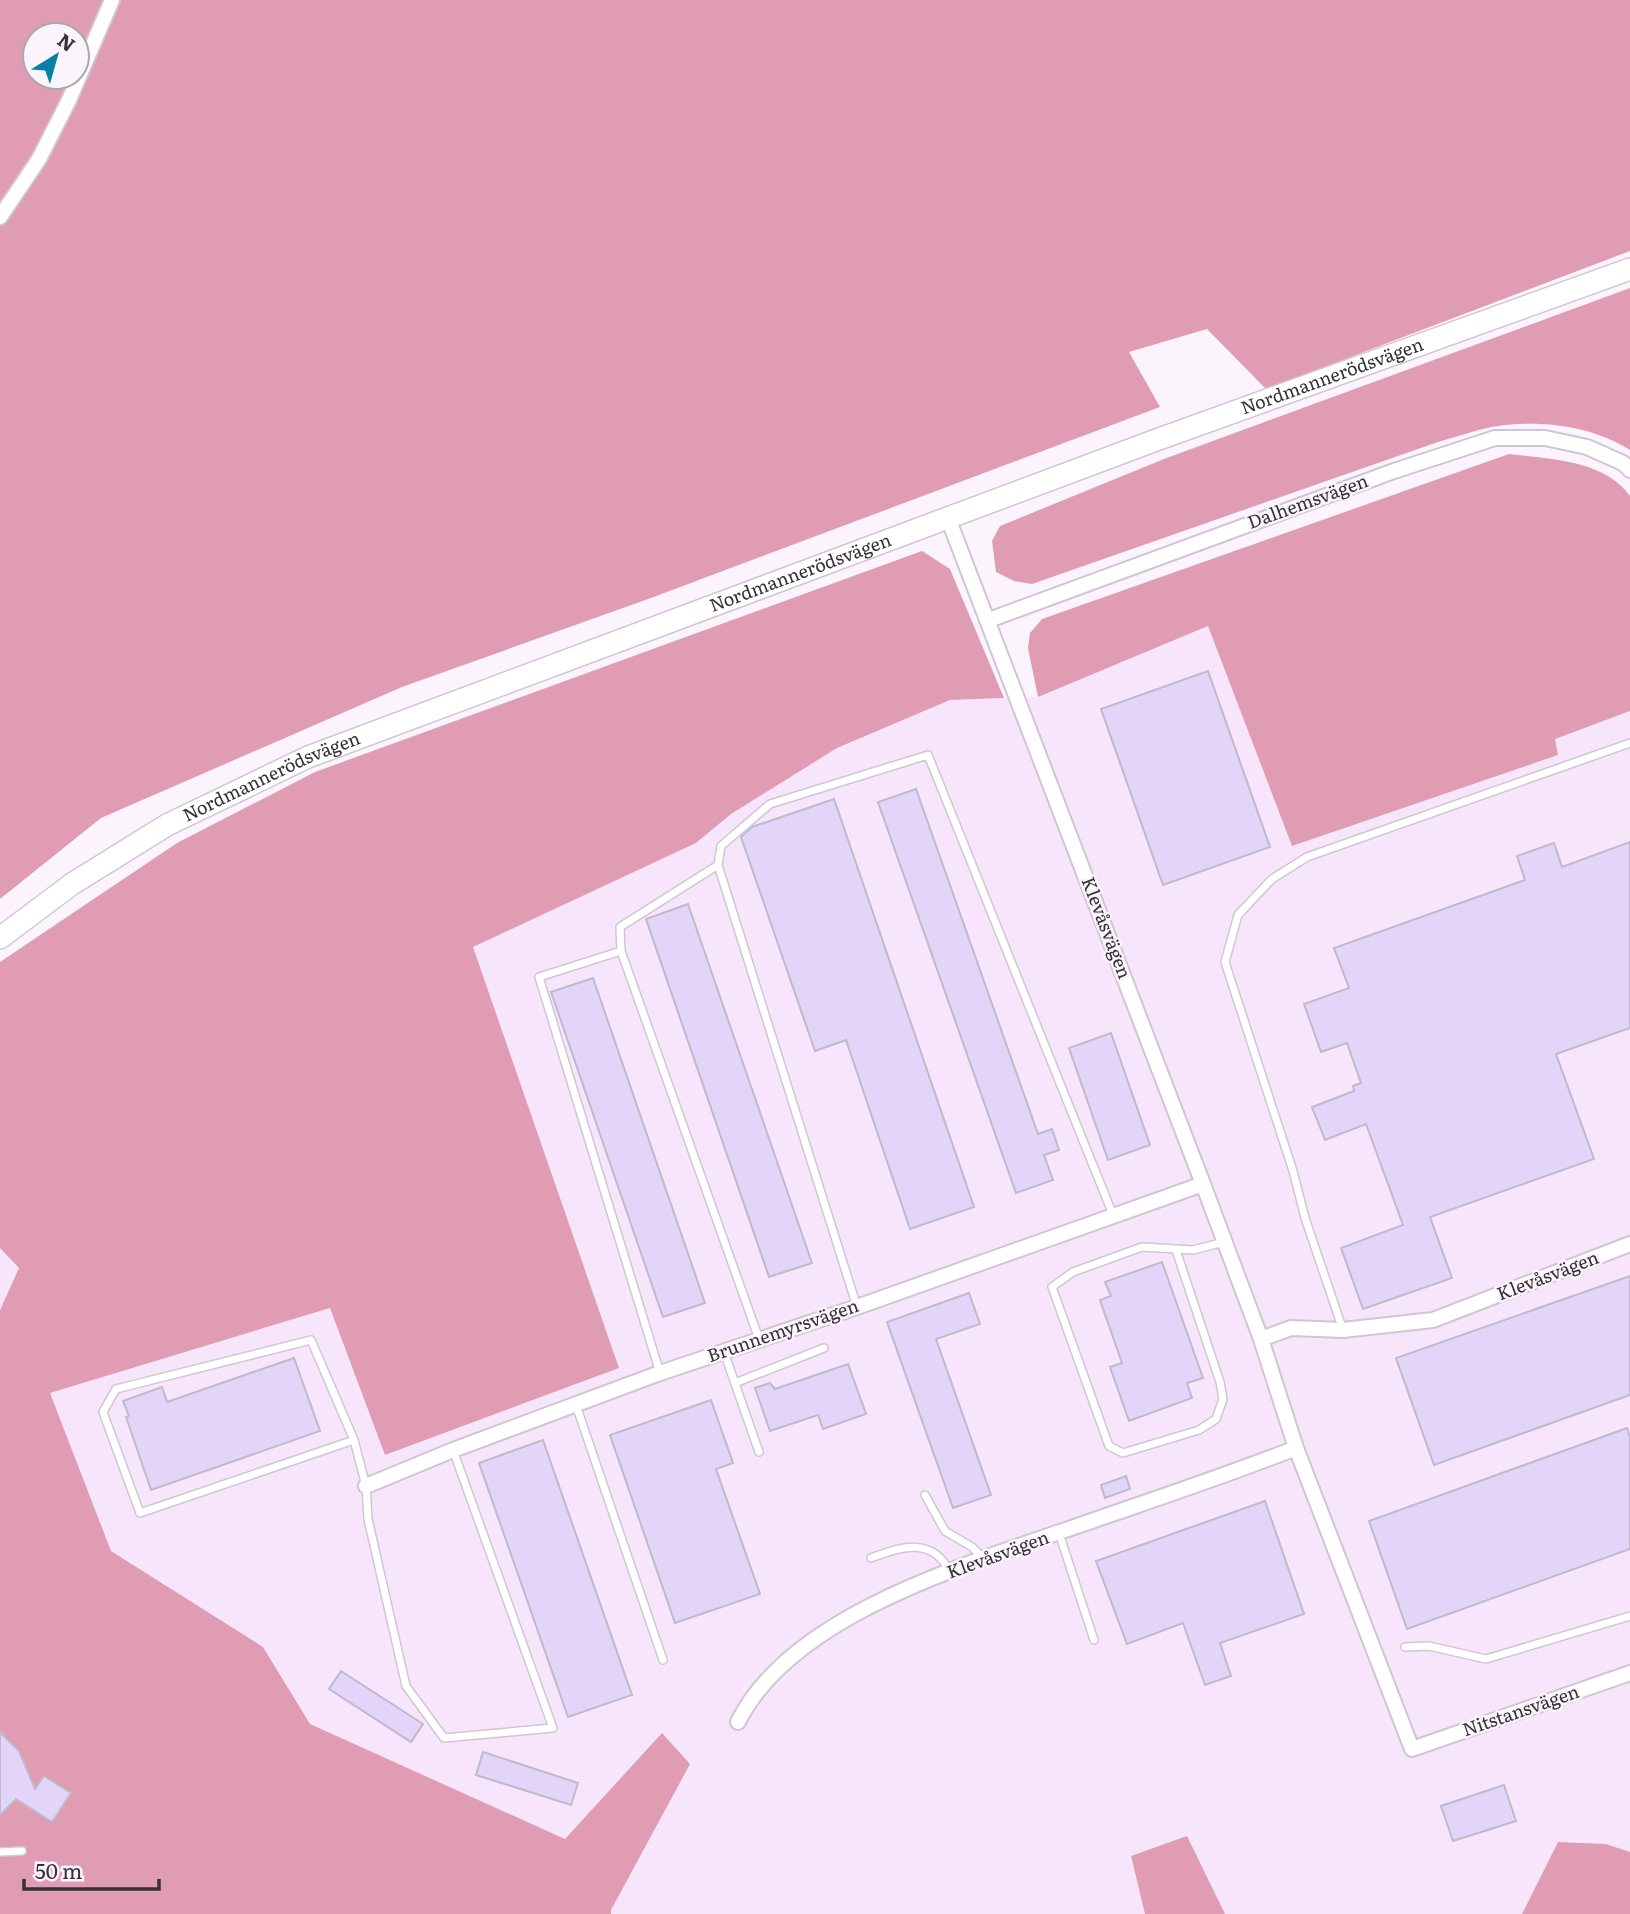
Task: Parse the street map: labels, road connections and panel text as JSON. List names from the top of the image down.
{
  "streets": {
    "main road": ["Nordmannerödsvägen"],
    "street": [
      "Dalhemsvägen",
      "Klevåsvägen",
      "Brunnemyrsvägen",
      "Nitstansvägen"
    ]
  },
  "crossings": [
    ["Nordmannerödsvägen", "Klevåsvägen"],
    ["Dalhemsvägen", "Klevåsvägen"],
    ["Klevåsvägen", "Brunnemyrsvägen"],
    ["Klevåsvägen", "Nitstansvägen"]
  ],
  "scale_bar": "50 m",
  "north": "top right"
}
